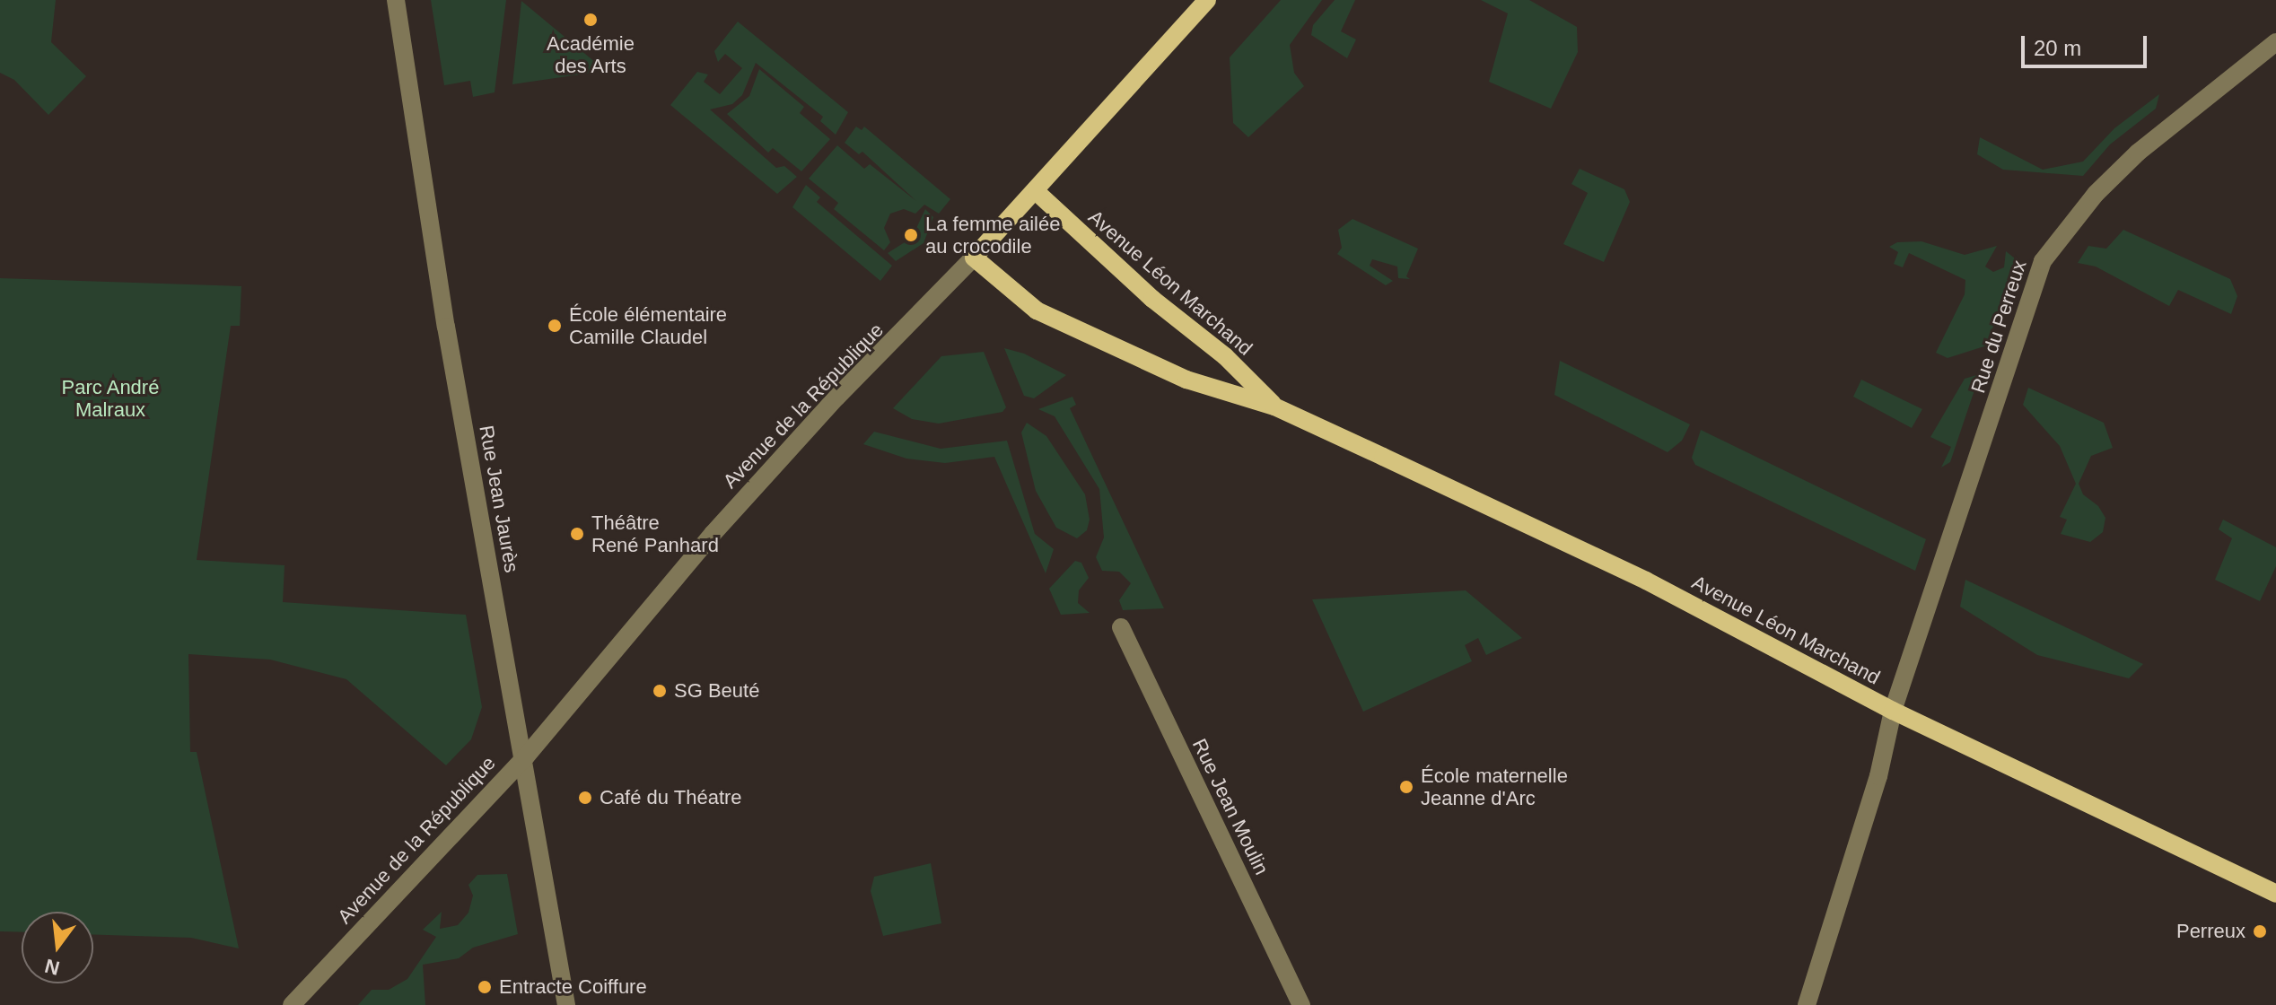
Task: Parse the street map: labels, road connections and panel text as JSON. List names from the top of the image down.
{
  "streets": {
    "main road": ["Avenue Léon Marchand", "Avenue de la République"],
    "street": ["Rue du Perreux", "Rue Jean Jaurès", "Rue Jean Moulin"]
  },
  "crossings": [
    ["Avenue Léon Marchand", "Rue du Perreux"],
    ["Avenue Léon Marchand", "Avenue de la République"],
    ["Avenue de la République", "Rue Jean Jaurès"]
  ],
  "parks": ["Parc André Malraux"],
  "places": [
    "Académie des Arts",
    "La femme ailée au crocodile",
    "École élémentaire Camille Claudel",
    "Théâtre René Panhard",
    "SG Beuté",
    "École maternelle Jeanne d'Arc",
    "Café du Théatre",
    "Perreux",
    "Entracte Coiffure"
  ],
  "scale_bar": "20 m",
  "north": "bottom"
}
